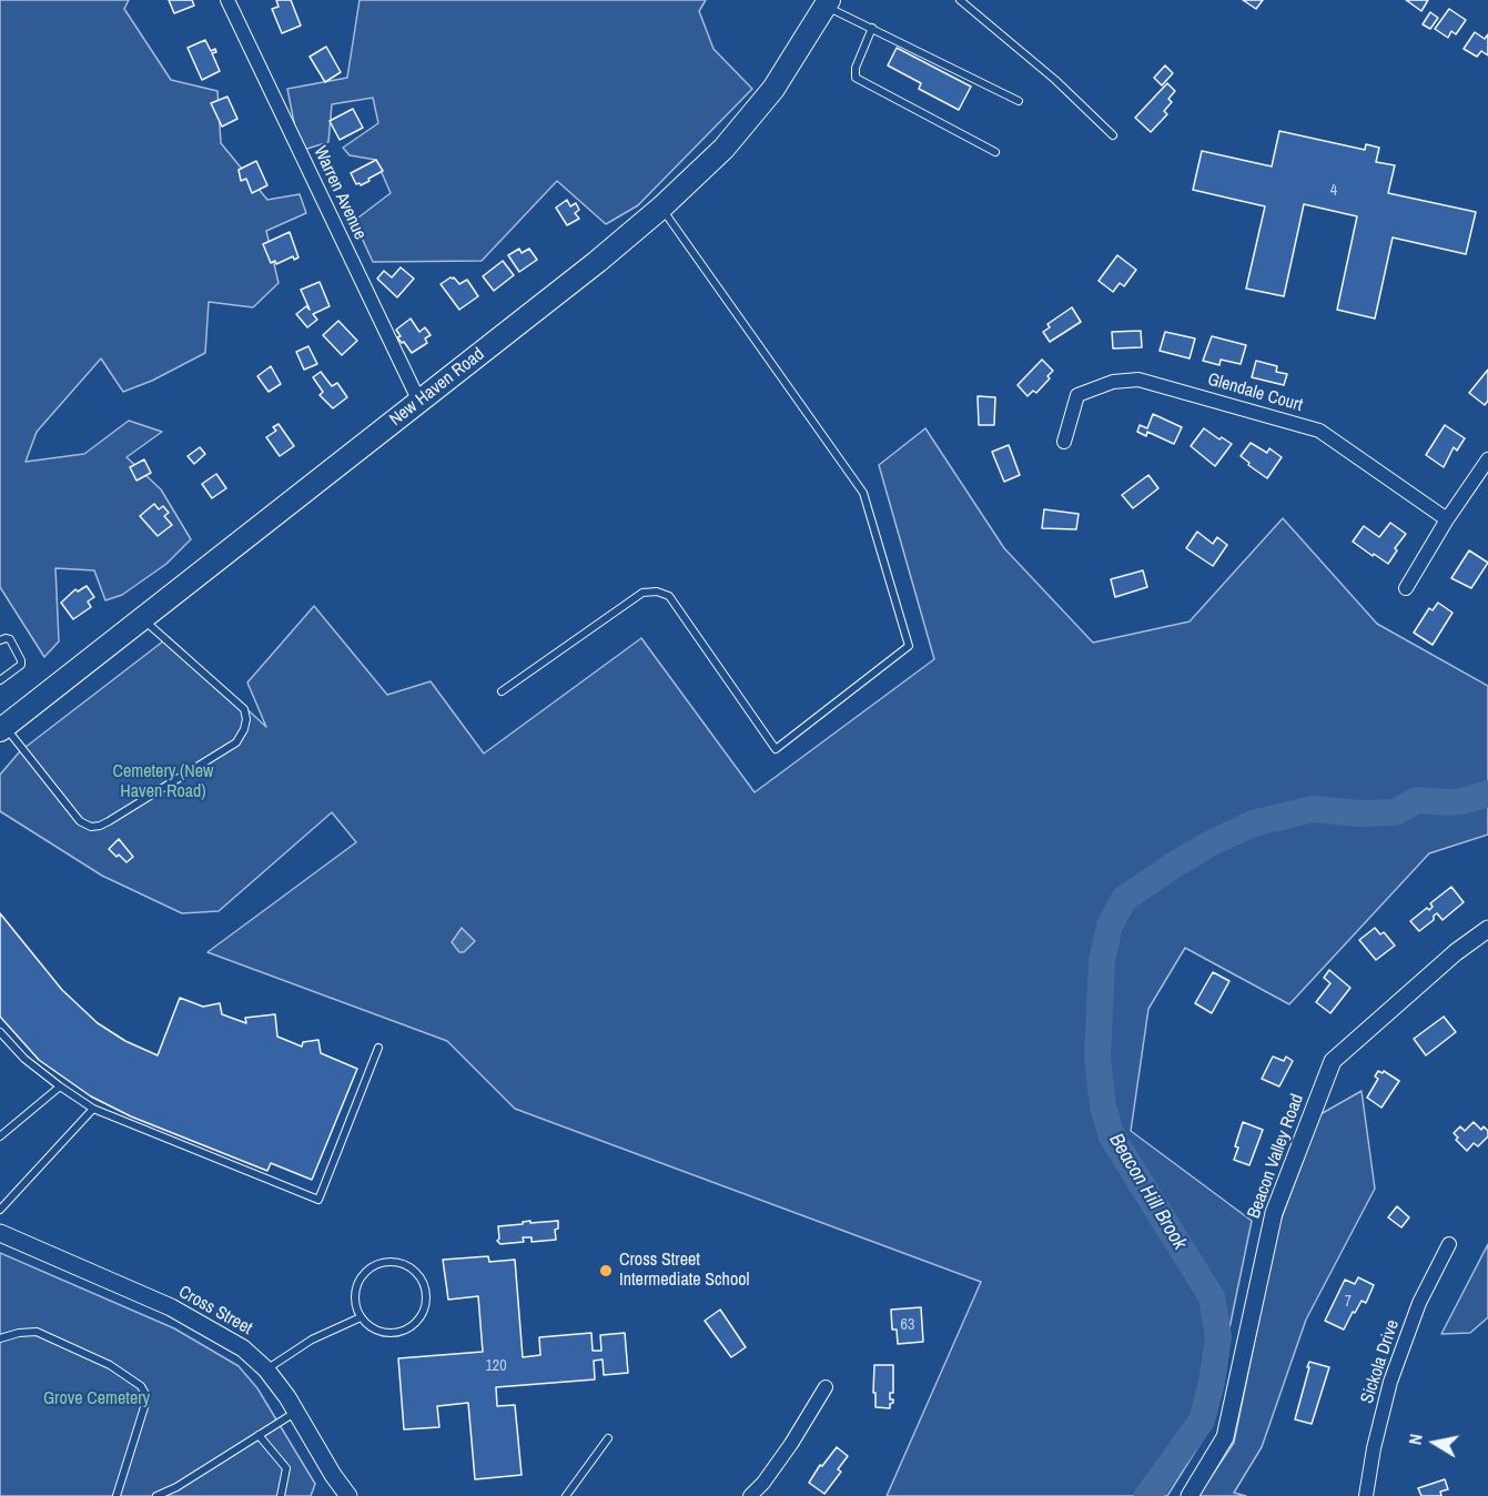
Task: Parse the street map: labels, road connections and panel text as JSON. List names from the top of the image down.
{
  "streets": {
    "main road": ["New Haven Road"],
    "street": [
      "Warren Avenue",
      "Glendale Court",
      "Beacon Valley Road",
      "Cross Street",
      "Sickola Drive"
    ]
  },
  "crossings": [
    ["Warren Avenue", "New Haven Road"]
  ],
  "water": ["Beacon Hill Brook"],
  "parks": ["Cemetery (New Haven Road)", "Grove Cemetery"],
  "places": ["Cross Street Intermediate School"],
  "house_numbers": [
    "4",
    "7",
    "63",
    "120"
  ],
  "north": "left"
}
